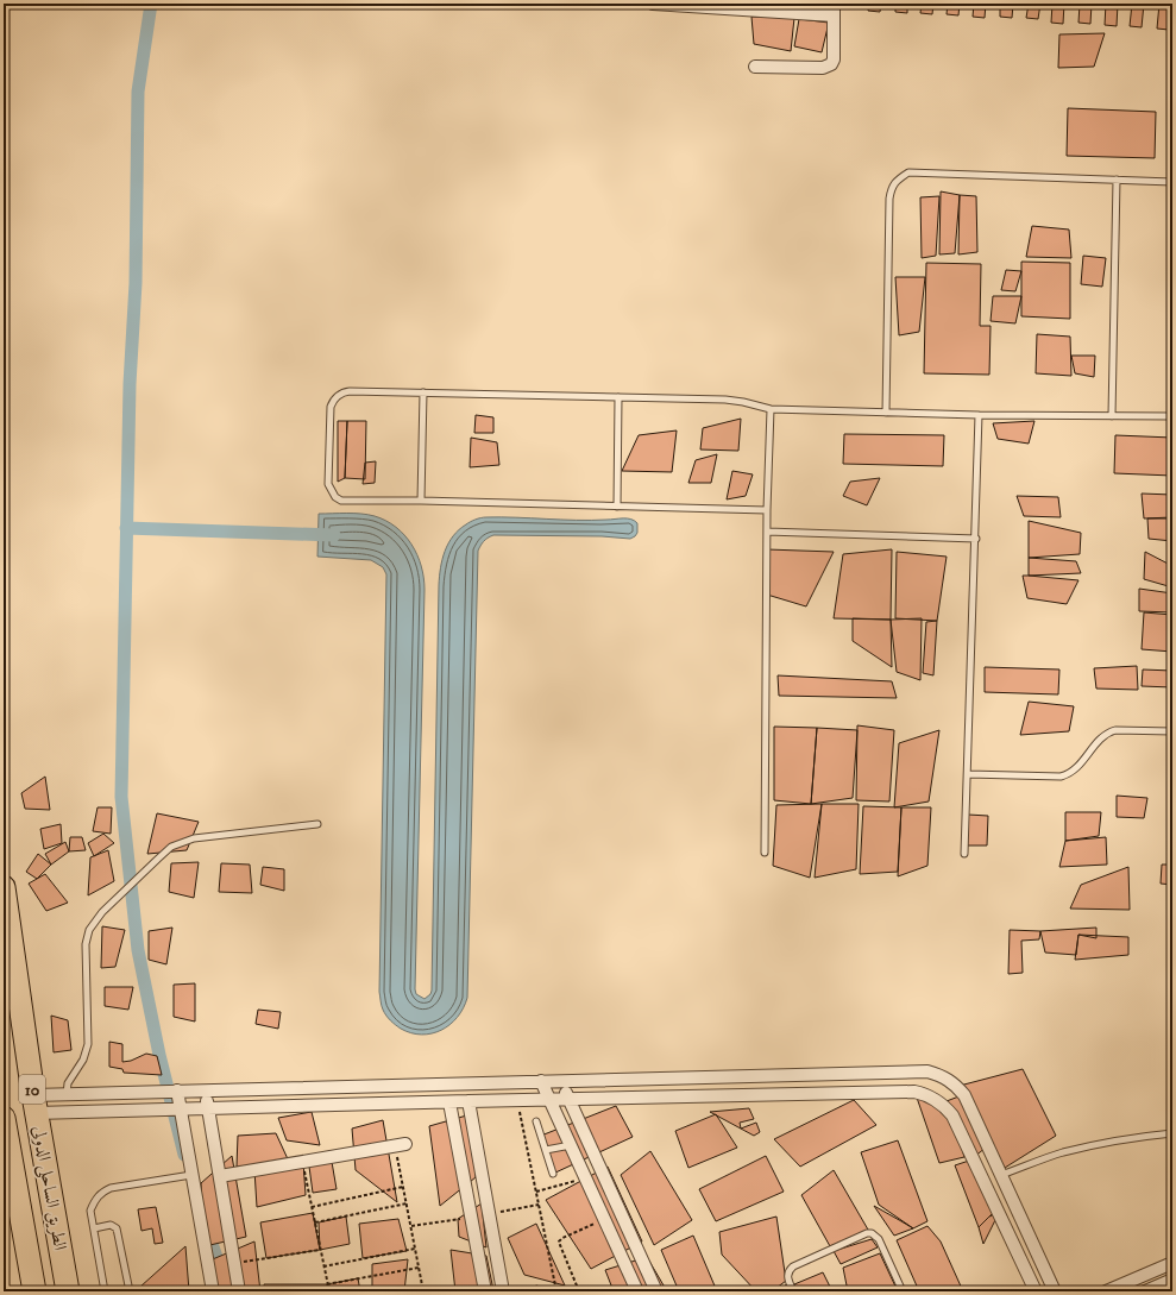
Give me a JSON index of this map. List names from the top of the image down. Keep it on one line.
{"streets":{"highway":["10","الطريق الساحلى الدولى"]}}
